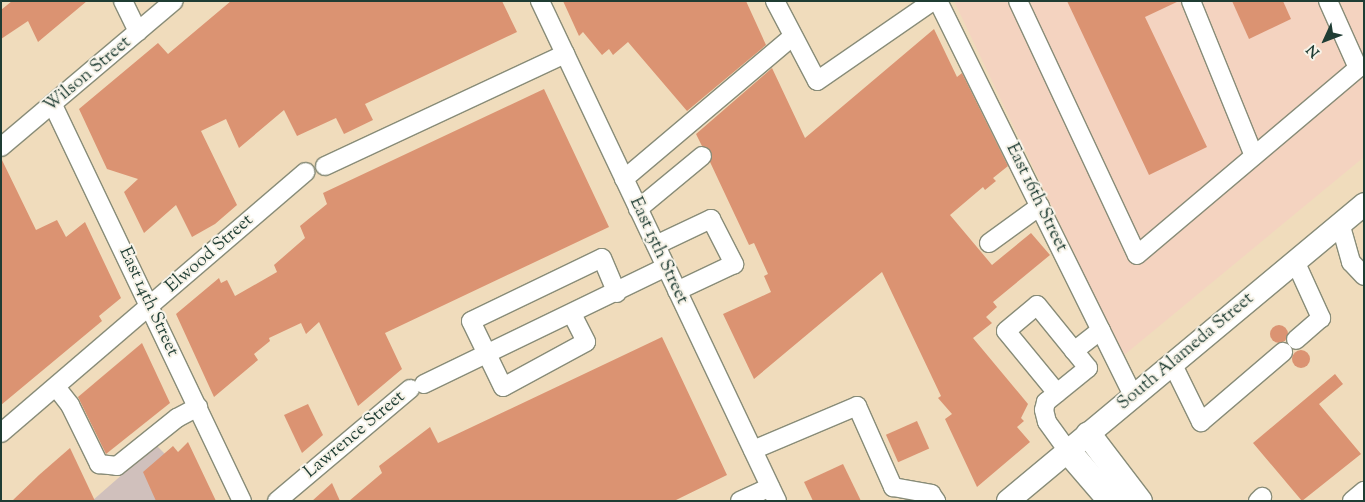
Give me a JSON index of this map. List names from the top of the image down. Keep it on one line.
{"streets":{"main road":["South Alameda Street"],"street":["Wilson Street","East 16th Street","East 15th Street","Elwood Street","East 14th Street","Lawrence Street"]},"crossings":[["Wilson Street","East 14th Street"],["East 16th Street","South Alameda Street"],["East 15th Street","Lawrence Street"],["Elwood Street","East 14th Street"]],"north":"bottom left"}
